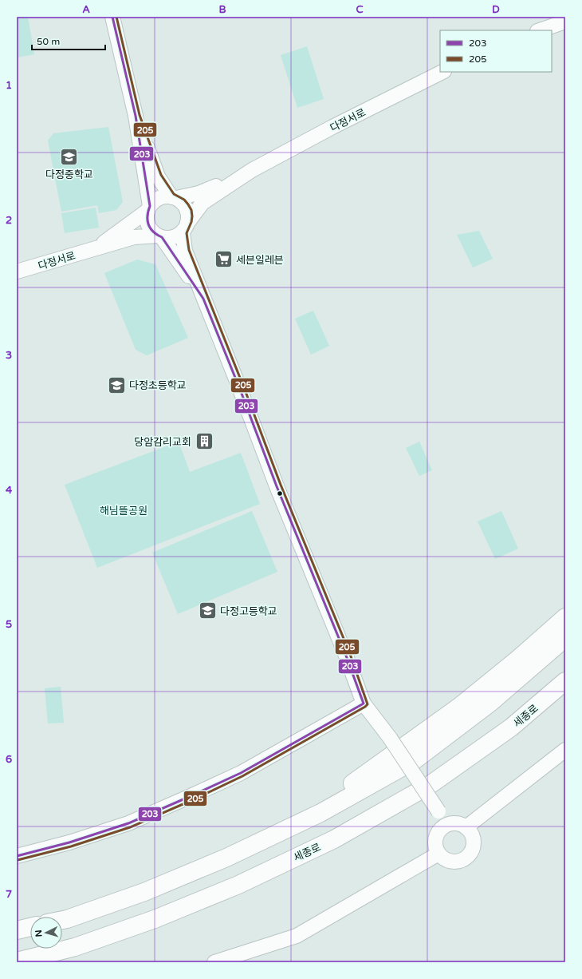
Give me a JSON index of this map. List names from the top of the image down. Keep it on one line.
{"streets":{"highway":["세종로"],"street":["다정서로"]},"parks":["해님뜰공원"],"places":{"school or university":["다정중학교","다정초등학교","다정고등학교"],"supermarket":["세븐일레븐"],"building":["당암감리교회"]},"lines":["transit line 203","transit line 205"],"legend":["203","205"],"scale_bar":"50 m","north":"left","grid":{"columns":["A","B","C","D"],"rows":["1","2","3","4","5","6","7"]}}
